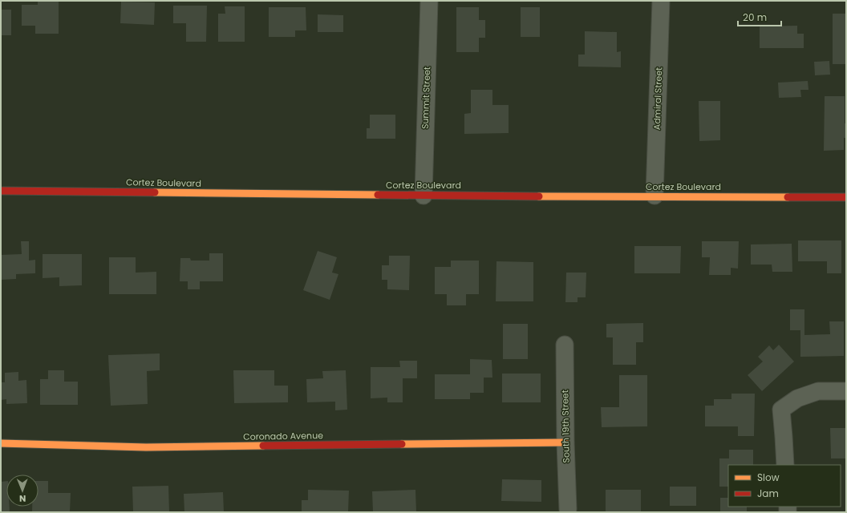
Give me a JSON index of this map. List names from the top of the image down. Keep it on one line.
{"streets":{"street":["Summit Street","Admiral Street","Cortez Boulevard","South 19th Street","Coronado Avenue"]},"crossings":[["Summit Street","Cortez Boulevard"],["Admiral Street","Cortez Boulevard"],["South 19th Street","Coronado Avenue"]],"legend":["Slow","Jam"],"scale_bar":"20 m","north":"bottom"}
